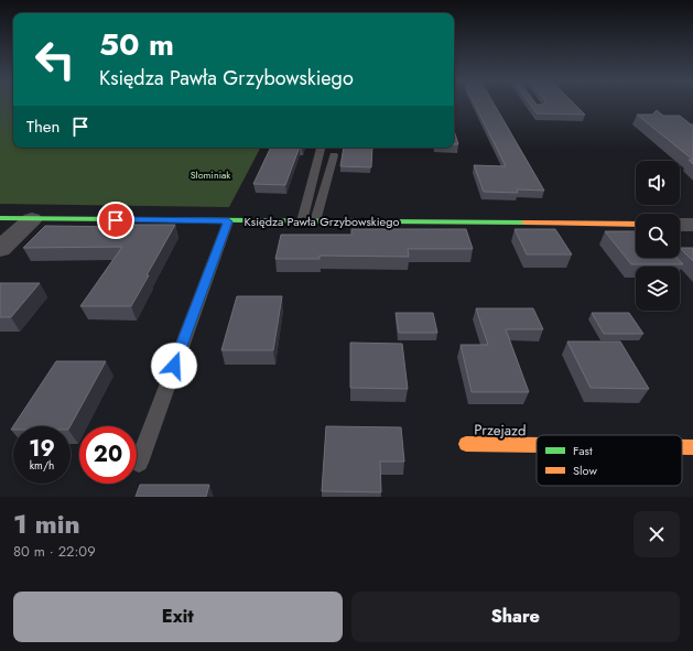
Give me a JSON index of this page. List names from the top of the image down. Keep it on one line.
{"streets":{"street":["Księdza Pawła Grzybowskiego","Przejazd"]},"parks":["Słominiak"],"legend":["Fast","Slow"],"page":{"turn":["50 m","Księdza Pawła Grzybowskiego"],"then":"Then","speed":"19 km/h","limit":"20","heading":["1 min","80 m · 22:09"],"buttons":["Exit","Share"]}}
